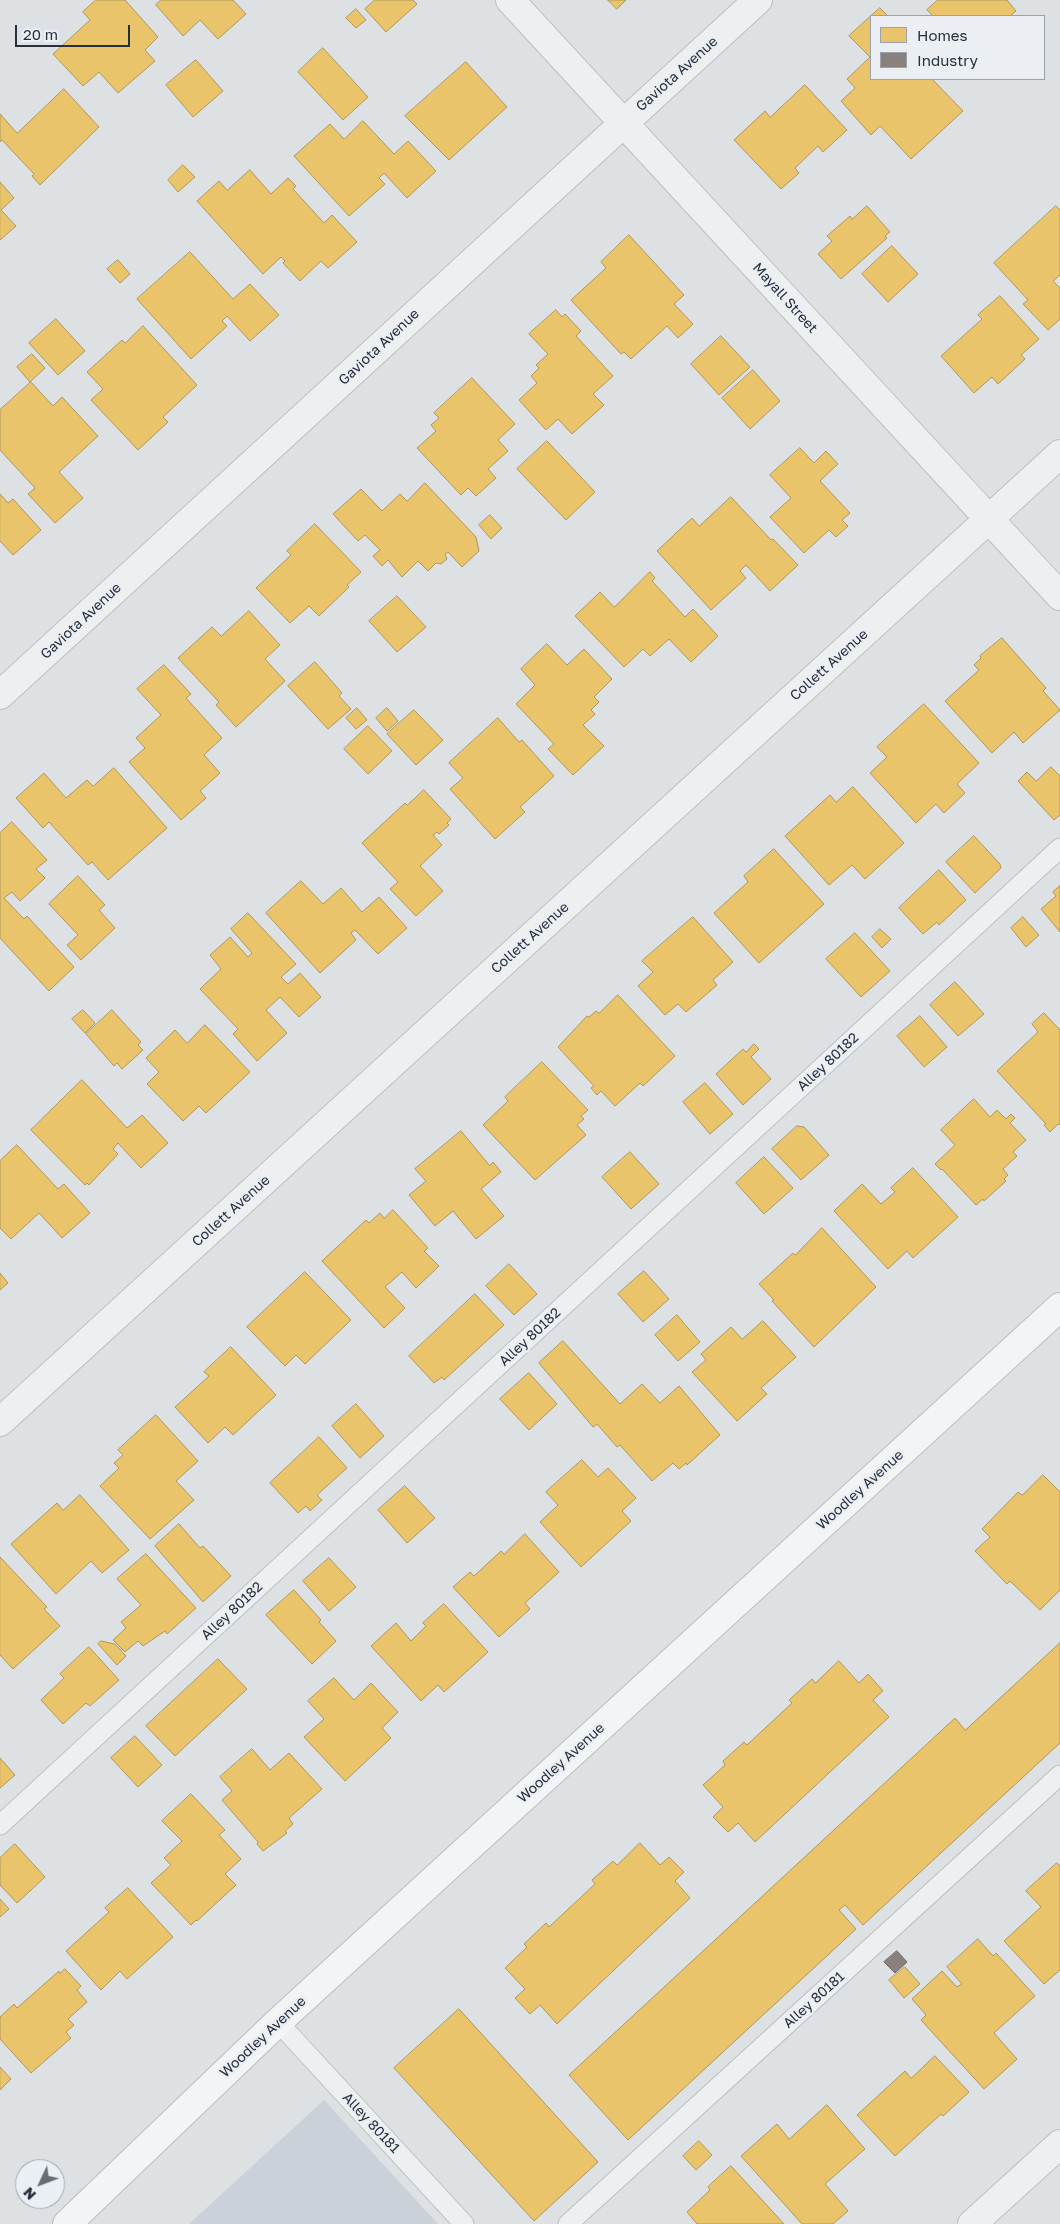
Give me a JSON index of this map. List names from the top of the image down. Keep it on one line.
{"streets":{"main road":["Woodley Avenue"],"street":["Gaviota Avenue","Mayall Street","Collett Avenue"],"lane":["Alley 80182","Alley 80181"]},"crossings":[["Gaviota Avenue","Mayall Street"],["Mayall Street","Collett Avenue"],["Woodley Avenue","Alley 80181"]],"legend":["Homes","Industry"],"scale_bar":"20 m","north":"bottom left"}
